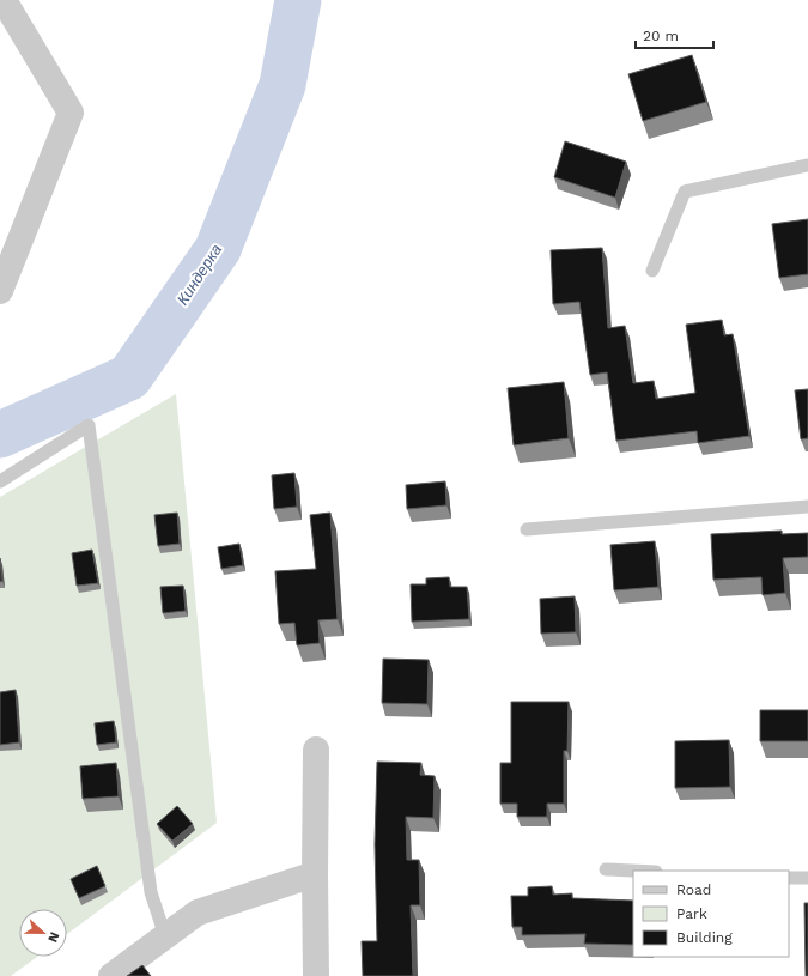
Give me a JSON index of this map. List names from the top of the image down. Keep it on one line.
{"water":["Киндерка"],"legend":["Road","Park","Building"],"scale_bar":"20 m","north":"right"}
